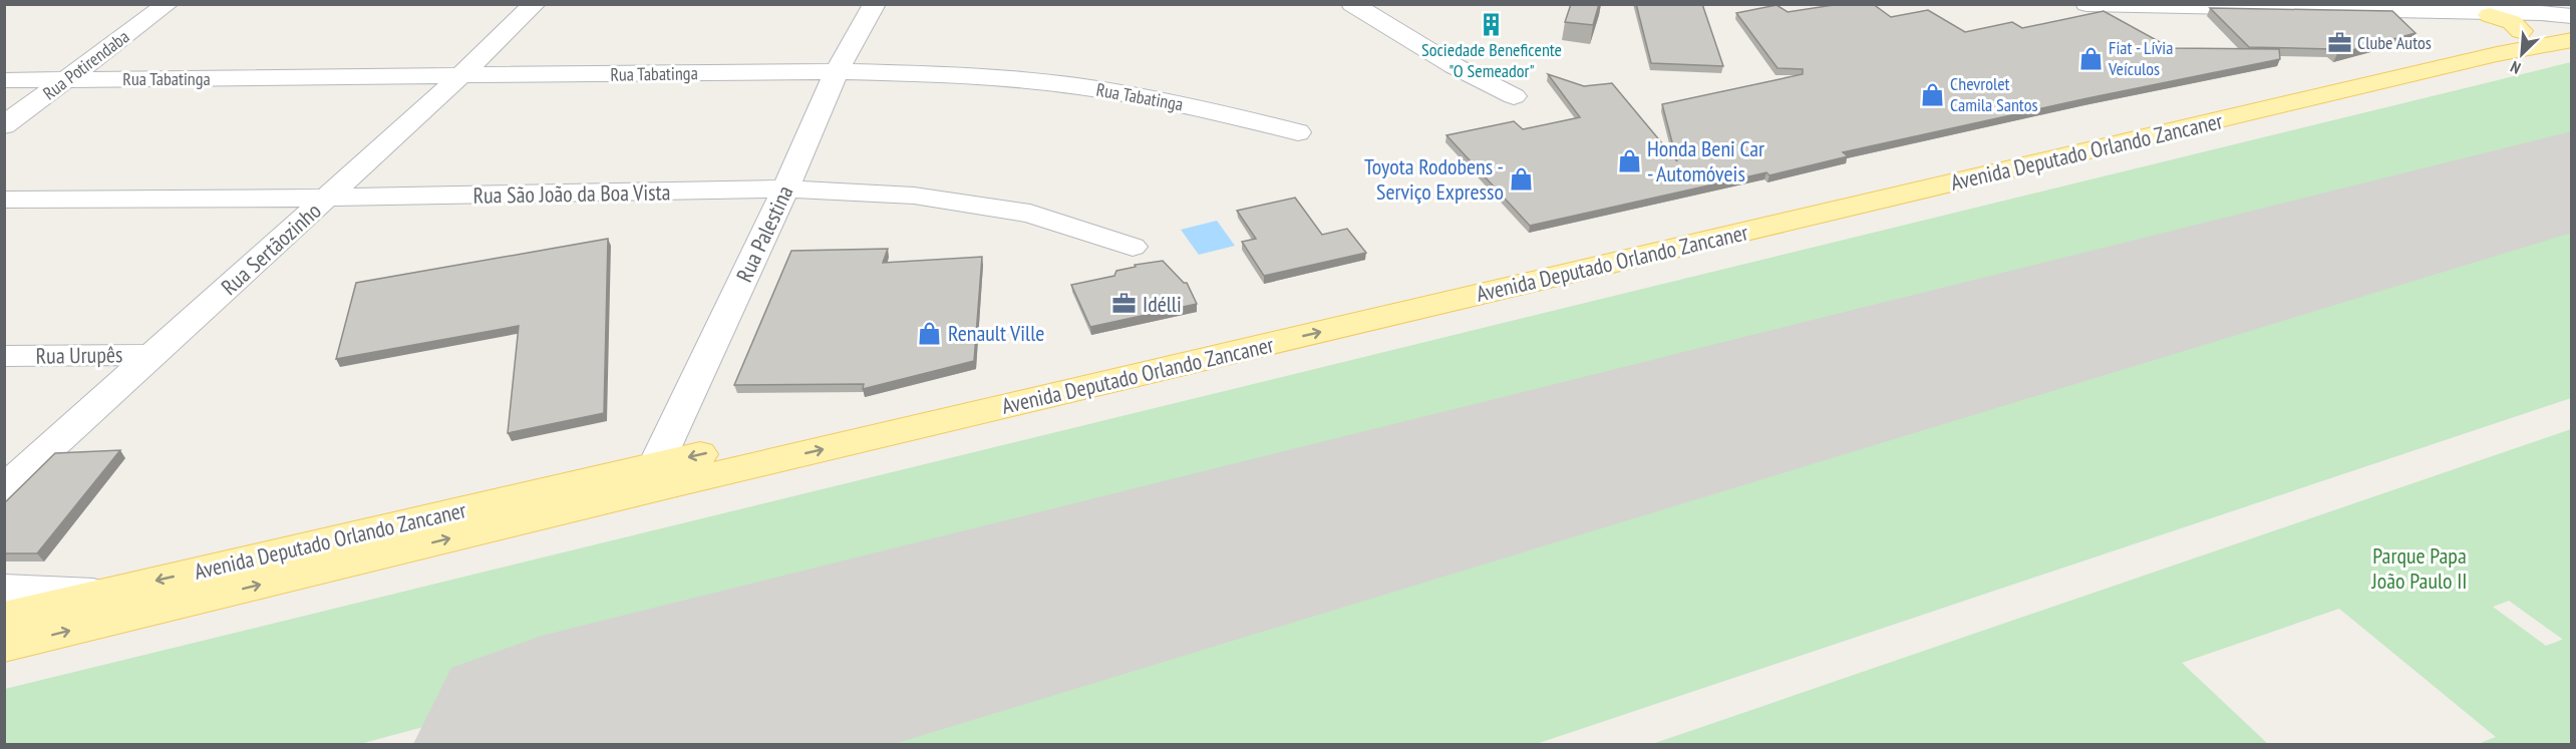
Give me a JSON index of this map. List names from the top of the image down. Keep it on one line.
{"streets":{"main road":["Avenida Deputado Orlando Zancaner"],"street":["Rua Potirendaba","Rua Tabatinga","Rua São João da Boa Vista","Rua Palestina","Rua Sertãozinho","Rua Urupês"]},"crossings":[["Rua Potirendaba","Rua Tabatinga"],["Rua Tabatinga","Rua Palestina"],["Rua Tabatinga","Rua Sertãozinho"],["Avenida Deputado Orlando Zancaner","Rua Palestina"],["Rua São João da Boa Vista","Rua Palestina"],["Rua São João da Boa Vista","Rua Sertãozinho"],["Rua Sertãozinho","Rua Urupês"]],"parks":["Parque Papa João Paulo II"],"places":{"building":["Sociedade Beneficente \"O Semeador\""],"office":["Clube Autos","Idélli"],"shop":["Fiat - Lívia Veículos","Chevrolet Camila Santos","Honda Beni Car - Automóveis","Toyota Rodobens - Serviço Expresso","Renault Ville"]},"north":"bottom left"}
